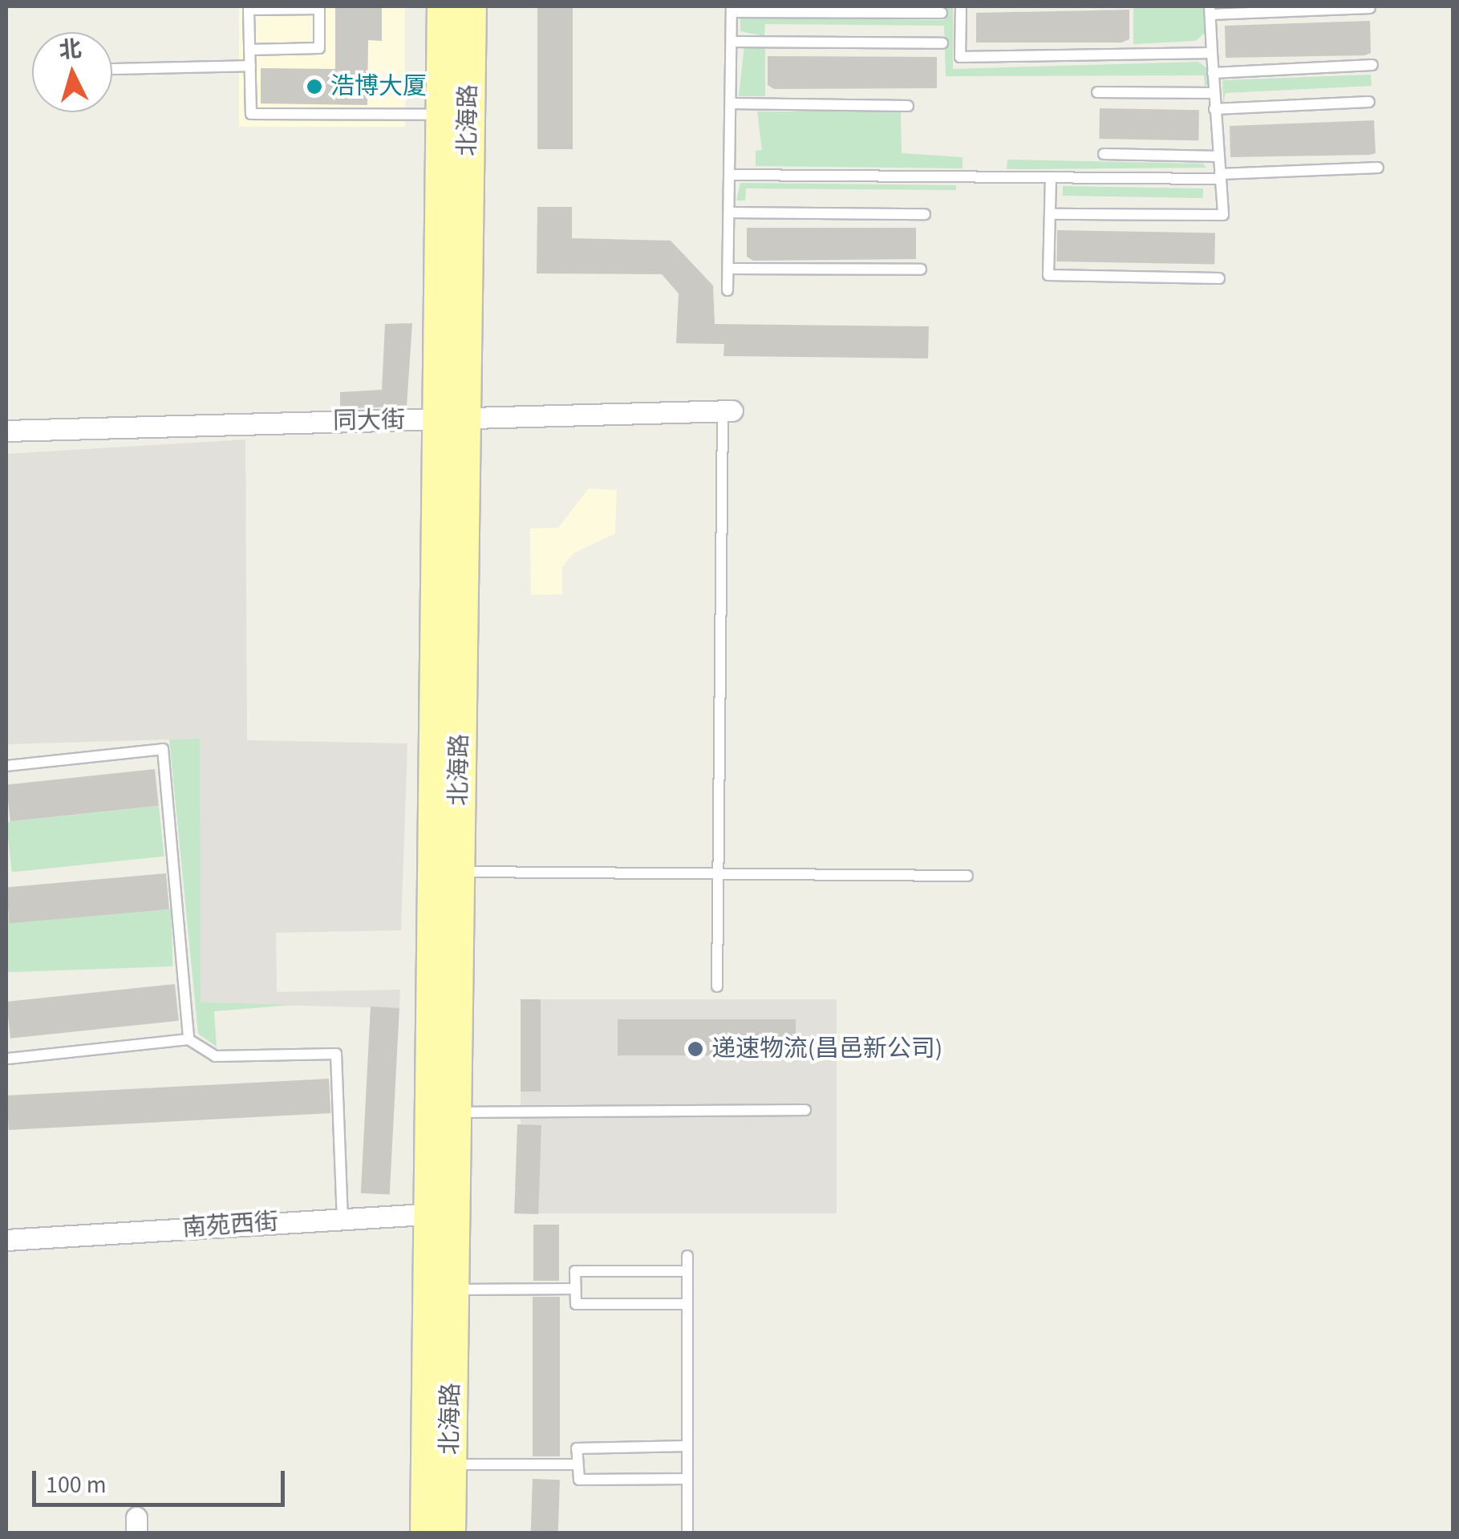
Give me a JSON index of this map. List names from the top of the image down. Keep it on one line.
{"streets":{"main road":["北海路"],"street":["同大街","南苑西街"]},"crossings":[["北海路","同大街"],["北海路","南苑西街"]],"places":["浩博大厦","递速物流(昌邑新公司)"],"scale_bar":"100 m","north":"top"}
